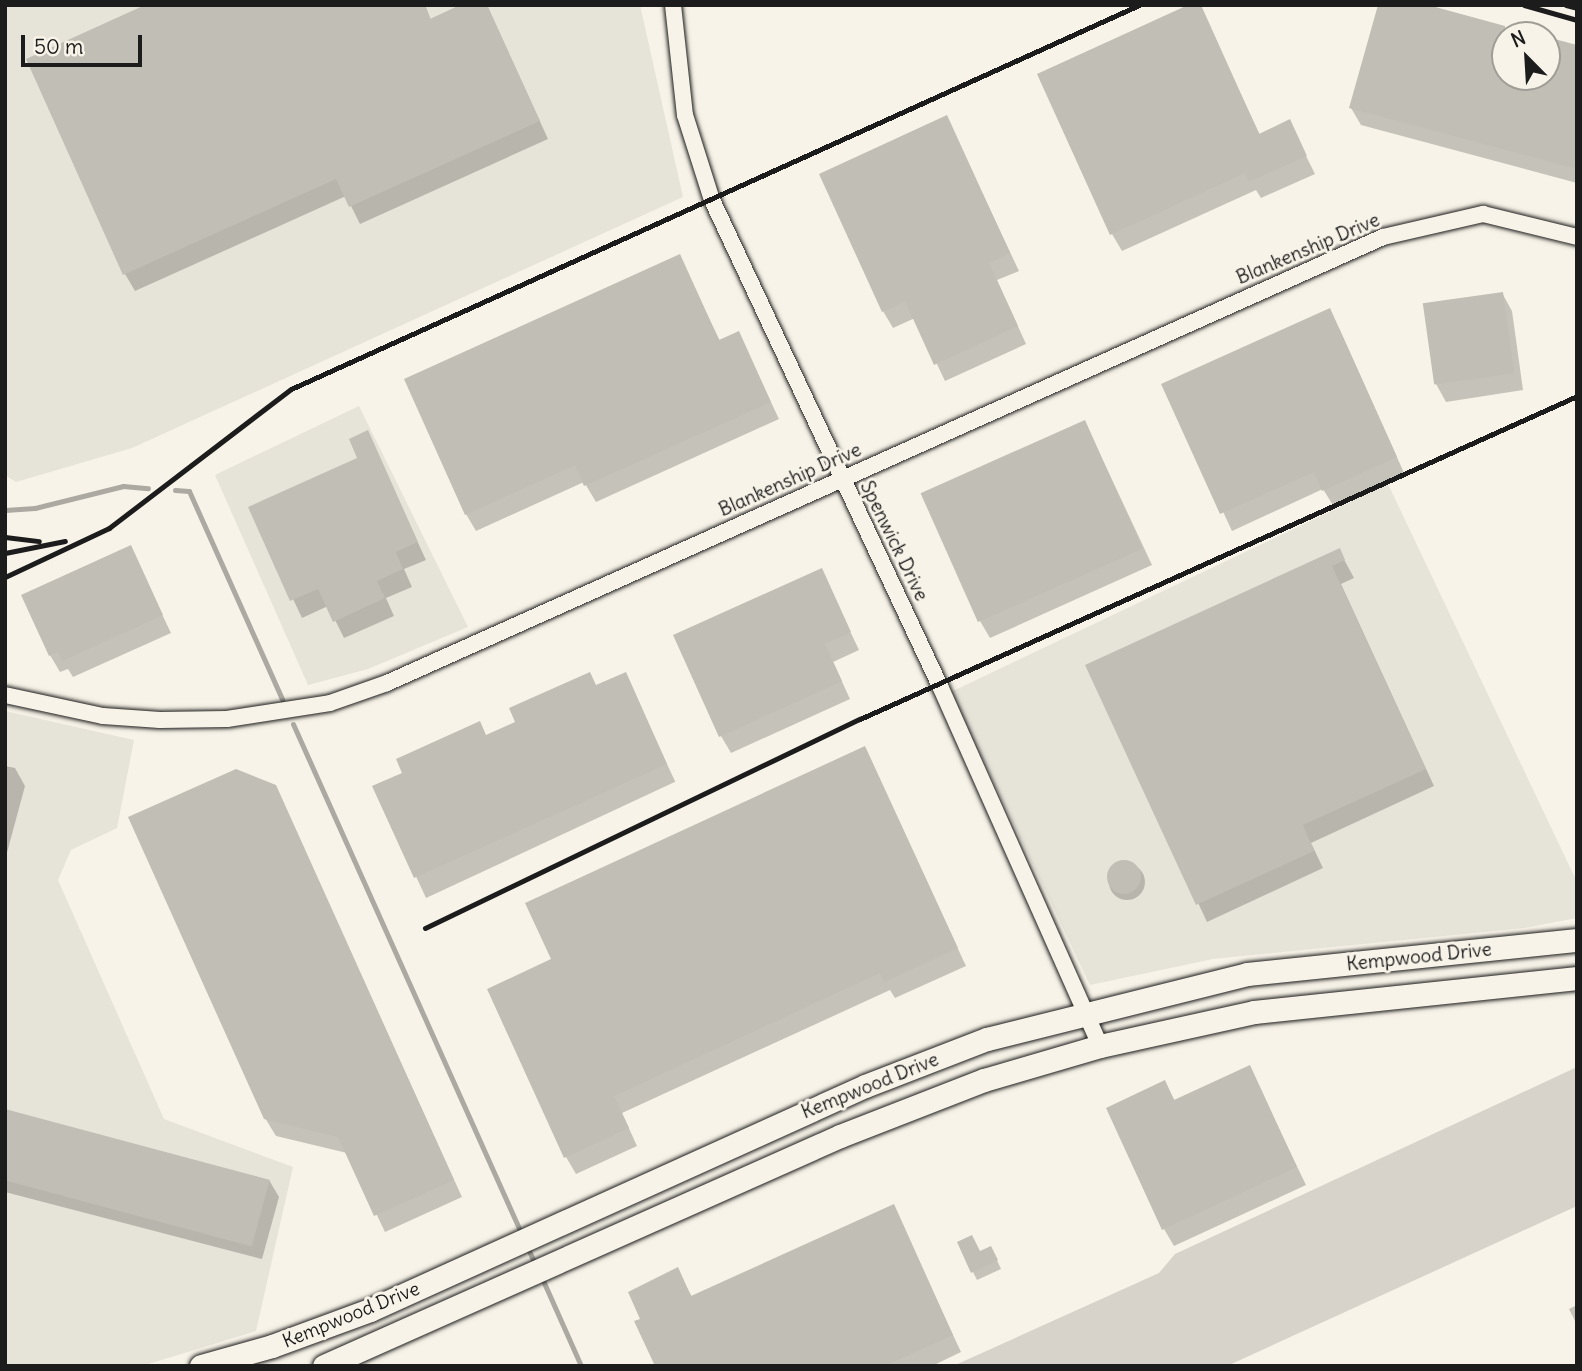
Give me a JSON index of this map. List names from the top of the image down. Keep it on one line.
{"streets":{"main road":["Kempwood Drive"],"street":["Blankenship Drive","Spenwick Drive"]},"crossings":[["Blankenship Drive","Spenwick Drive"],["Spenwick Drive","Kempwood Drive"]],"scale_bar":"50 m","north":"top left"}
